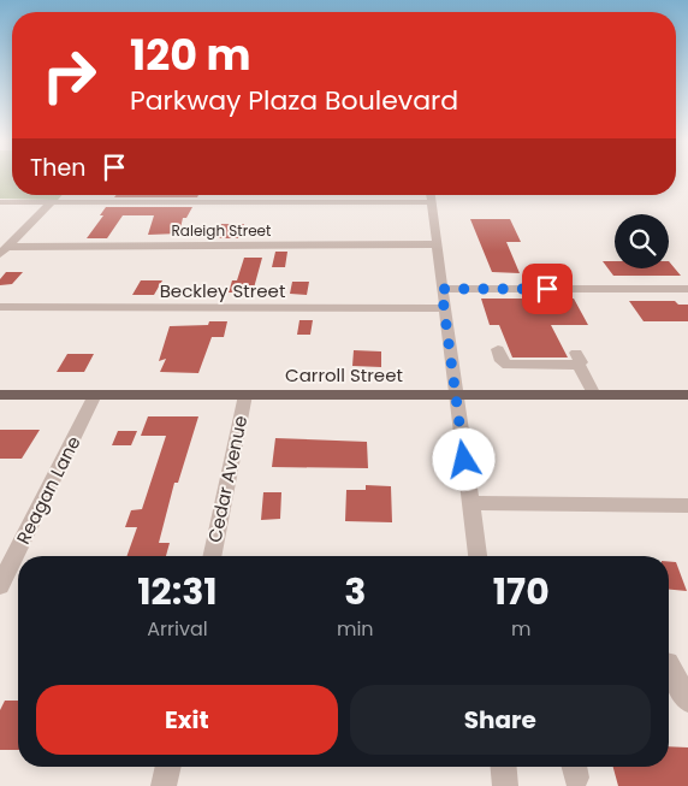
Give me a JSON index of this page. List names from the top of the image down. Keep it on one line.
{"streets":{"main road":["Carroll Street"],"street":["Raleigh Street","Beckley Street","Cedar Avenue","Reagan Lane"]},"crossings":[["Carroll Street","Cedar Avenue"],["Carroll Street","Reagan Lane"]],"page":{"turn":["120 m","Parkway Plaza Boulevard"],"then":"Then","eta":["12:31","Arrival","3","min","170","m"],"buttons":["Exit","Share"]}}
